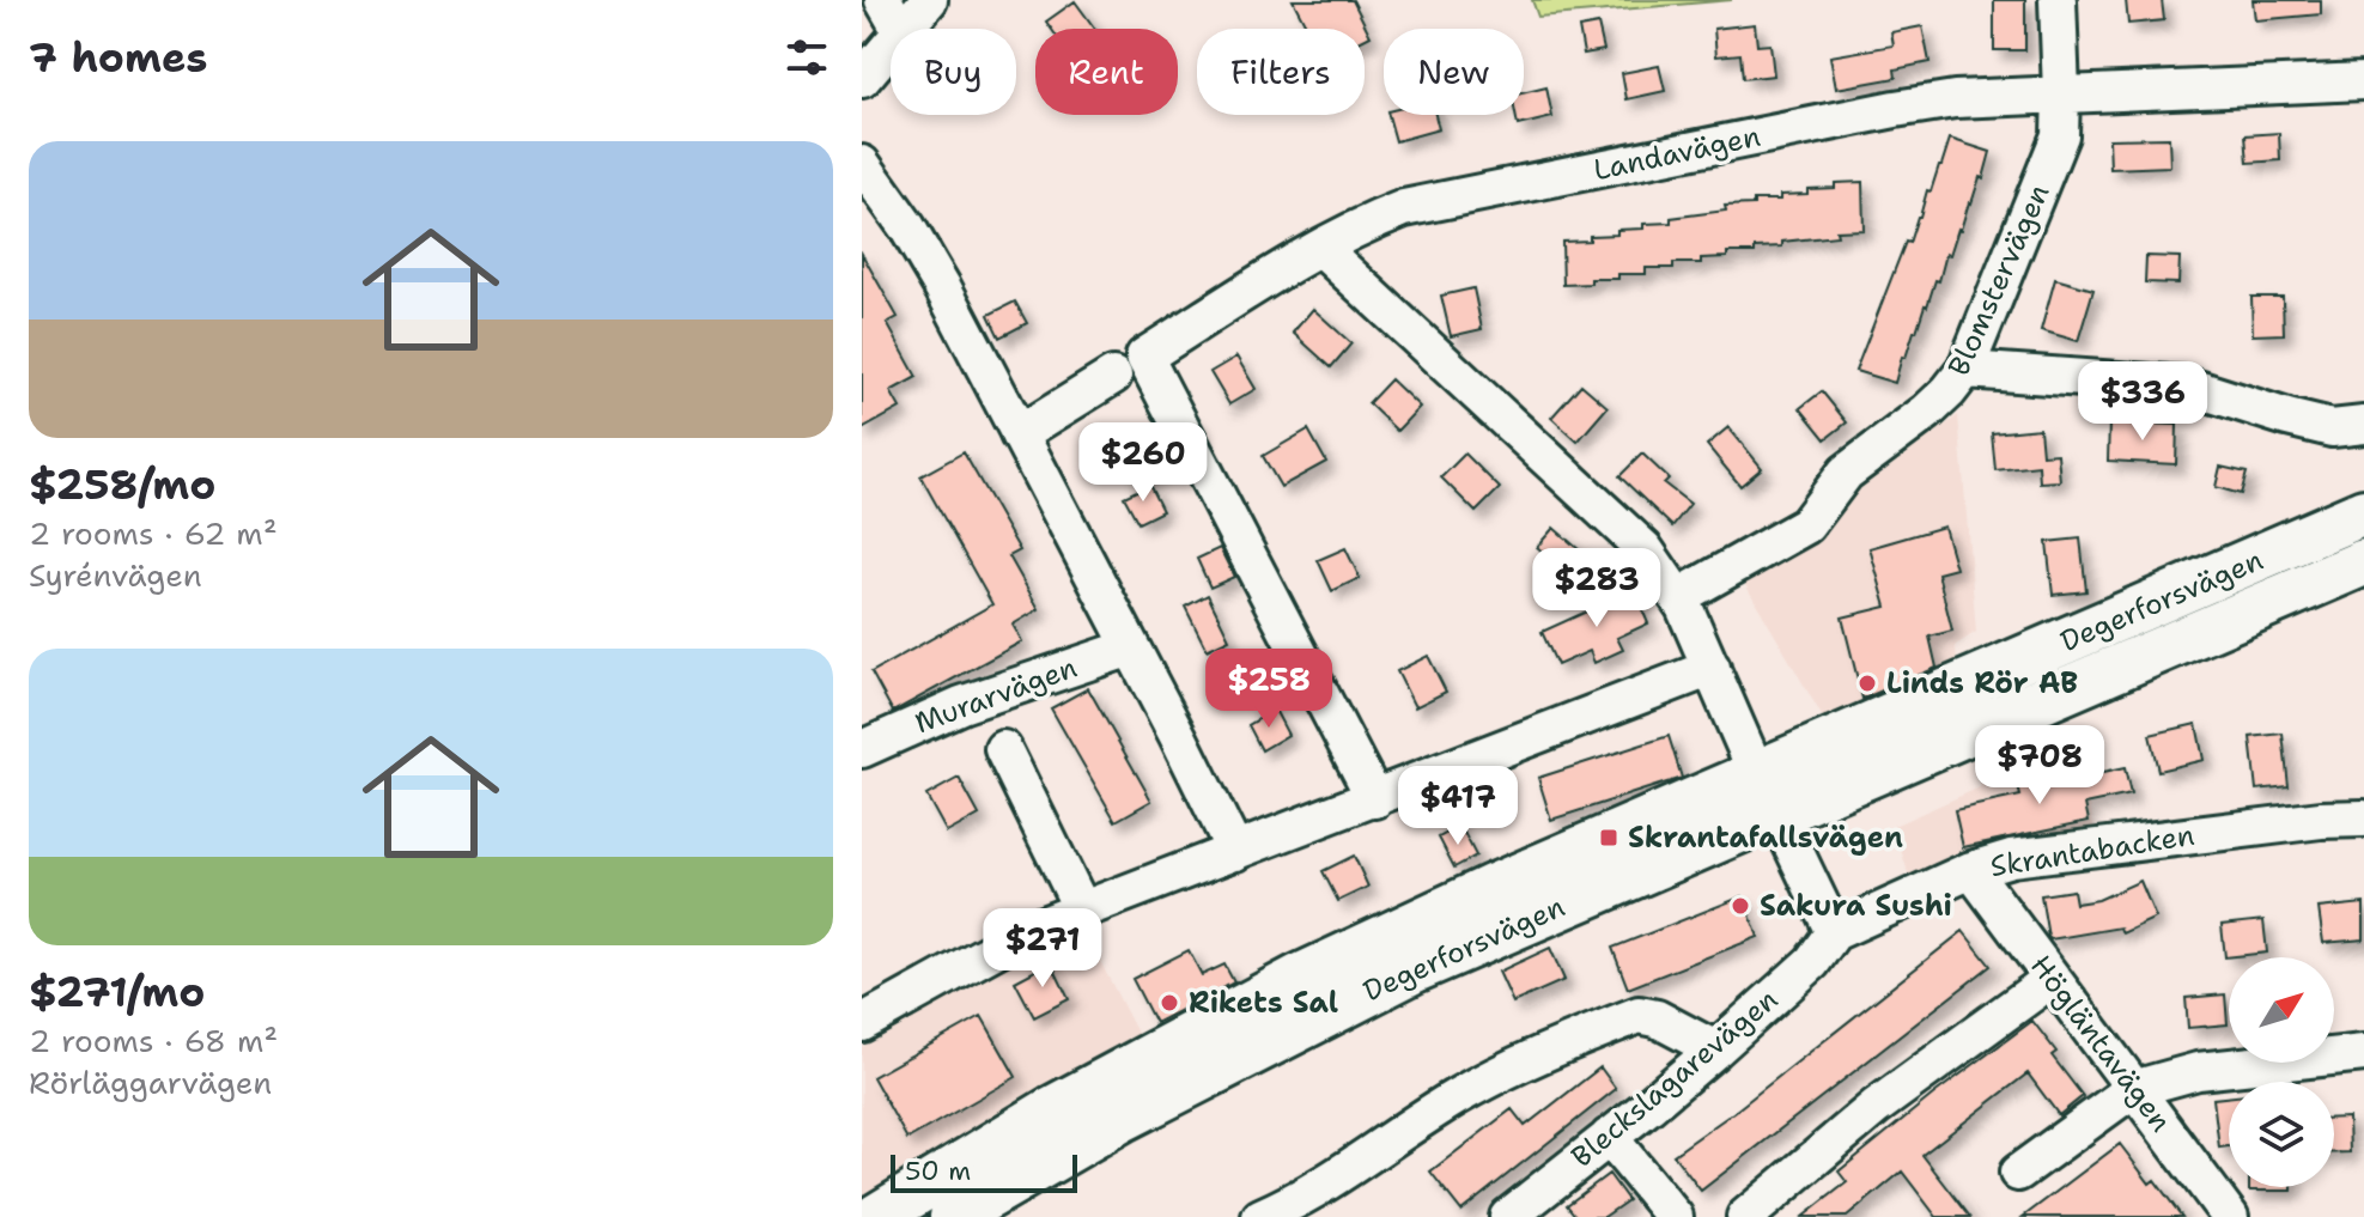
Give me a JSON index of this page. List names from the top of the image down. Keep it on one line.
{"streets":{"main road":["Degerforsvägen"],"street":["Landavägen","Blomstervägen","Murarvägen","Skrantabacken","Högläntavägen","Bleckslagarevägen"]},"crossings":[["Landavägen","Blomstervägen"],["Skrantabacken","Högläntavägen"],["Skrantabacken","Bleckslagarevägen"]],"places":{"other":["Linds Rör AB","Sakura Sushi","Rikets Sal"],"transit":["Skrantafallsvägen"]},"scale_bar":"50 m","north":"top right","page":{"heading":"7 homes","chip":["Buy","Rent","Filters","New"],"list":[{"name":"$258/mo","note":"2 rooms · 62 m² · Syrénvägen"},{"name":"$271/mo","note":"2 rooms · 68 m² · Rörläggarvägen"}],"price":["$336","$260","$283","$258","$708","$417","$271"],"scale":"50 m"}}
